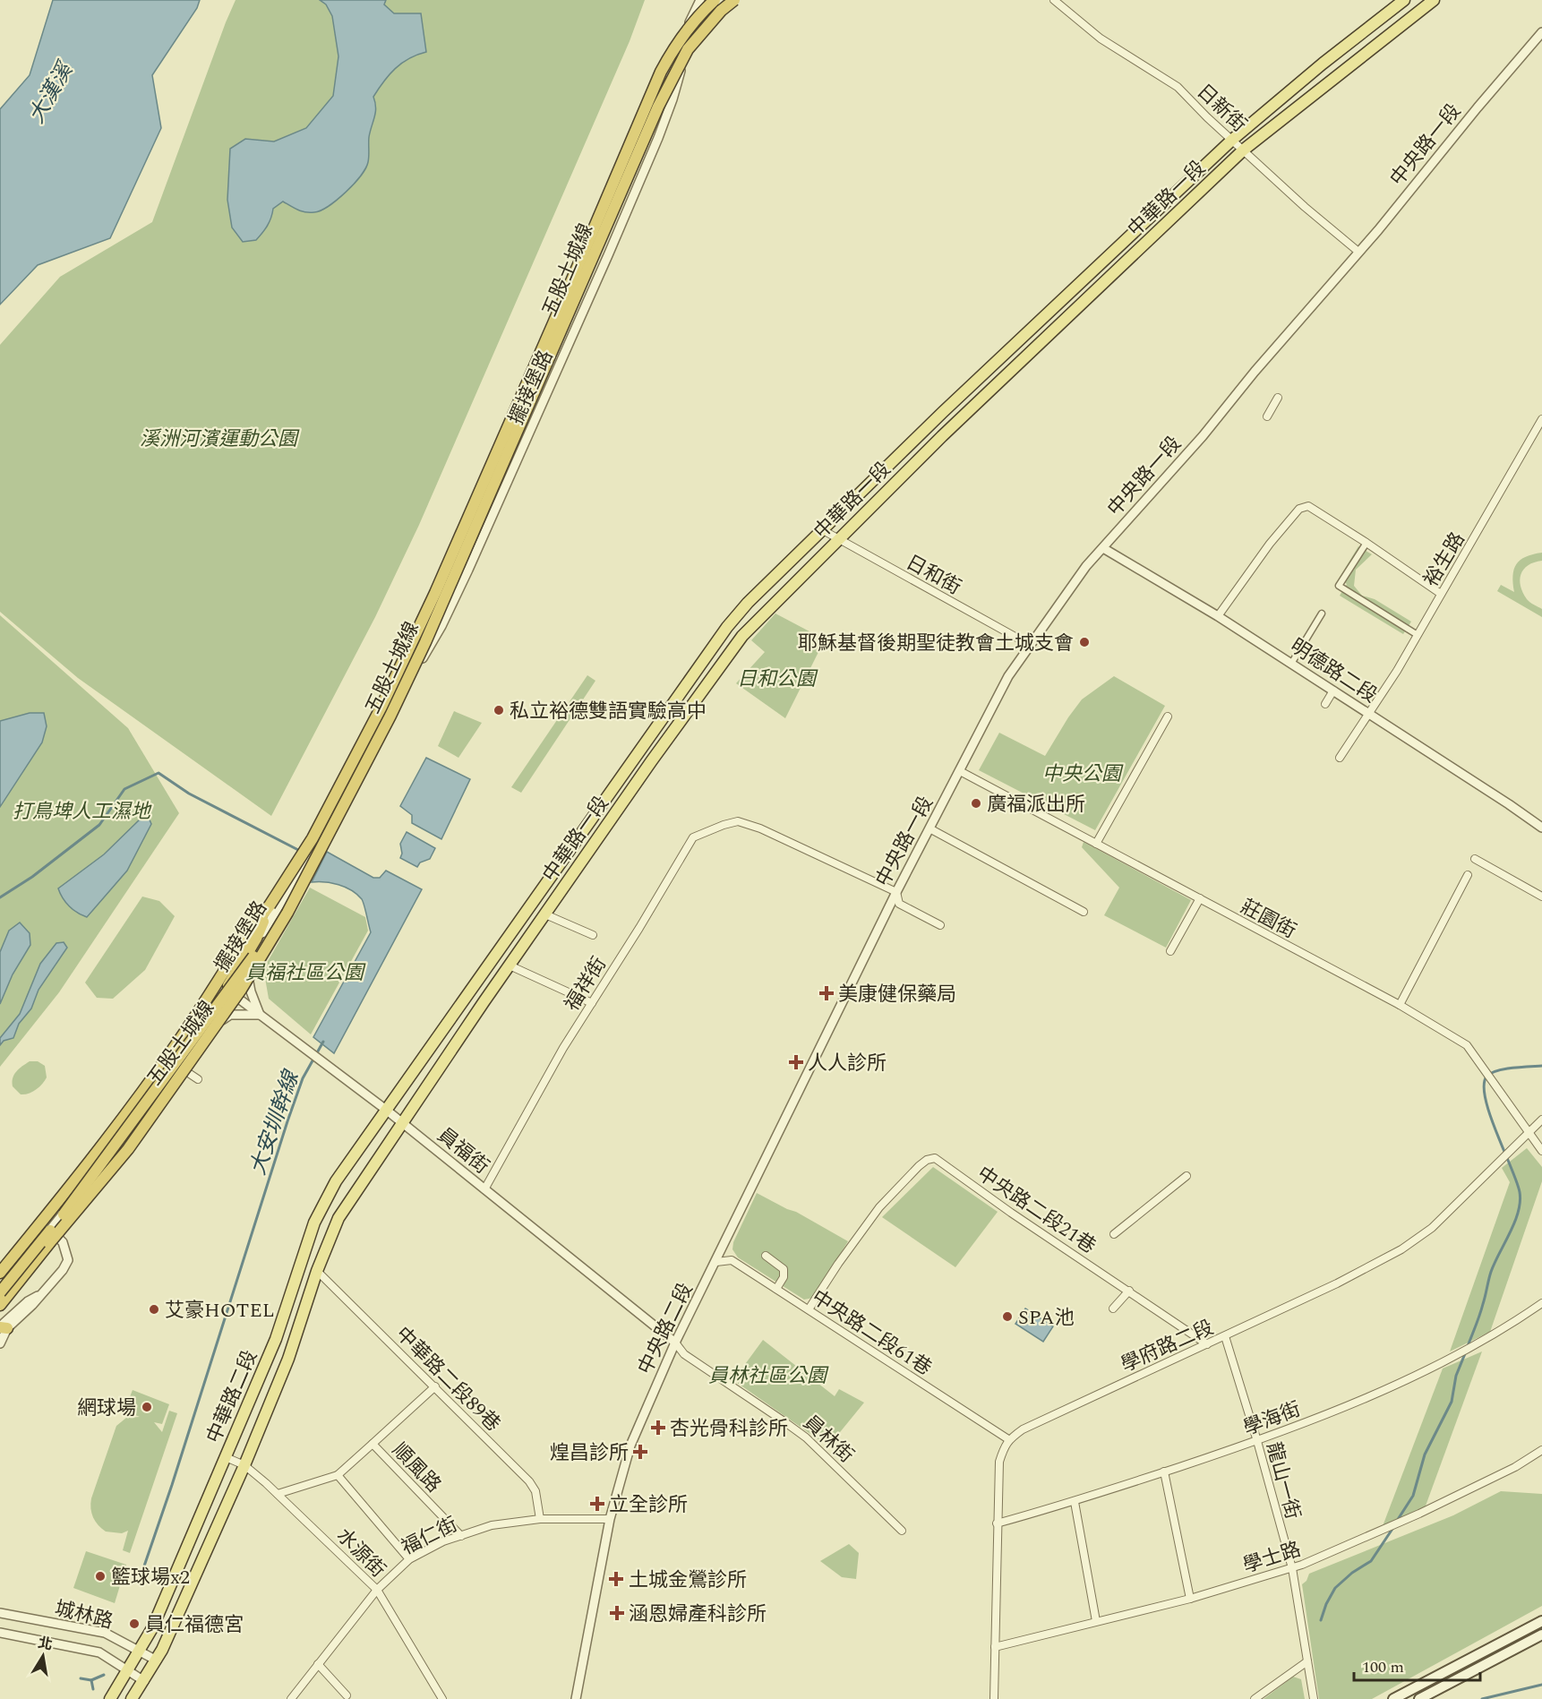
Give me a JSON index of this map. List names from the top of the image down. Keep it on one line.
{"streets":{"highway":["五股土城線"],"main road":["中華路一段","中華路二段"],"street":["日新街","中央路一段","擺接堡路","裕生路","日和街","明德路二段","莊園街","福祥街","員福街","中央路二段21巷","中央路二段","中央路二段61巷","學府路二段","中華路二段89巷","學海街","員林街","順風路","龍山一街","福仁街","水源街","學士路","城林路"]},"crossings":[["日新街","中央路一段"],["日新街","中華路一段"],["中央路一段","日和街"],["中央路一段","明德路二段"],["中央路一段","莊園街"],["中央路一段","福祥街"],["中央路一段","中央路二段"],["中華路一段","日和街"],["中華路一段","員福街"],["中華路一段","中華路二段"],["擺接堡路","員福街"],["裕生路","明德路二段"],["莊園街","學府路二段"],["福祥街","員福街"],["員福街","中央路二段"],["員福街","中華路二段"],["員福街","員林街"],["中央路二段21巷","中央路二段61巷"],["中央路二段21巷","學府路二段"],["中央路二段","中央路二段61巷"],["中央路二段","員林街"],["中央路二段","福仁街"],["中央路二段61巷","學府路二段"],["學府路二段","龍山一街"],["中華路二段89巷","中華路二段"],["中華路二段89巷","順風路"],["中華路二段89巷","福仁街"],["中華路二段","水源街"],["中華路二段","城林路"],["學海街","龍山一街"],["順風路","福仁街"],["順風路","水源街"],["龍山一街","學士路"],["福仁街","水源街"]],"water":["大漢溪","大安圳幹線"],"parks":["溪洲河濱運動公園","日和公園","中央公園","打鳥埤人工濕地","員福社區公園","員林社區公園"],"places":{"other":["耶穌基督後期聖徒教會土城支會","私立裕德雙語實驗高中","廣福派出所","艾豪HOTEL","SPA池","網球場","籃球場x2","員仁福德宮"],"health":["美康健保藥局","人人診所","杏光骨科診所","煌昌診所","立全診所","土城金鶯診所","涵恩婦產科診所"]},"scale_bar":"100 m","north":"top"}
